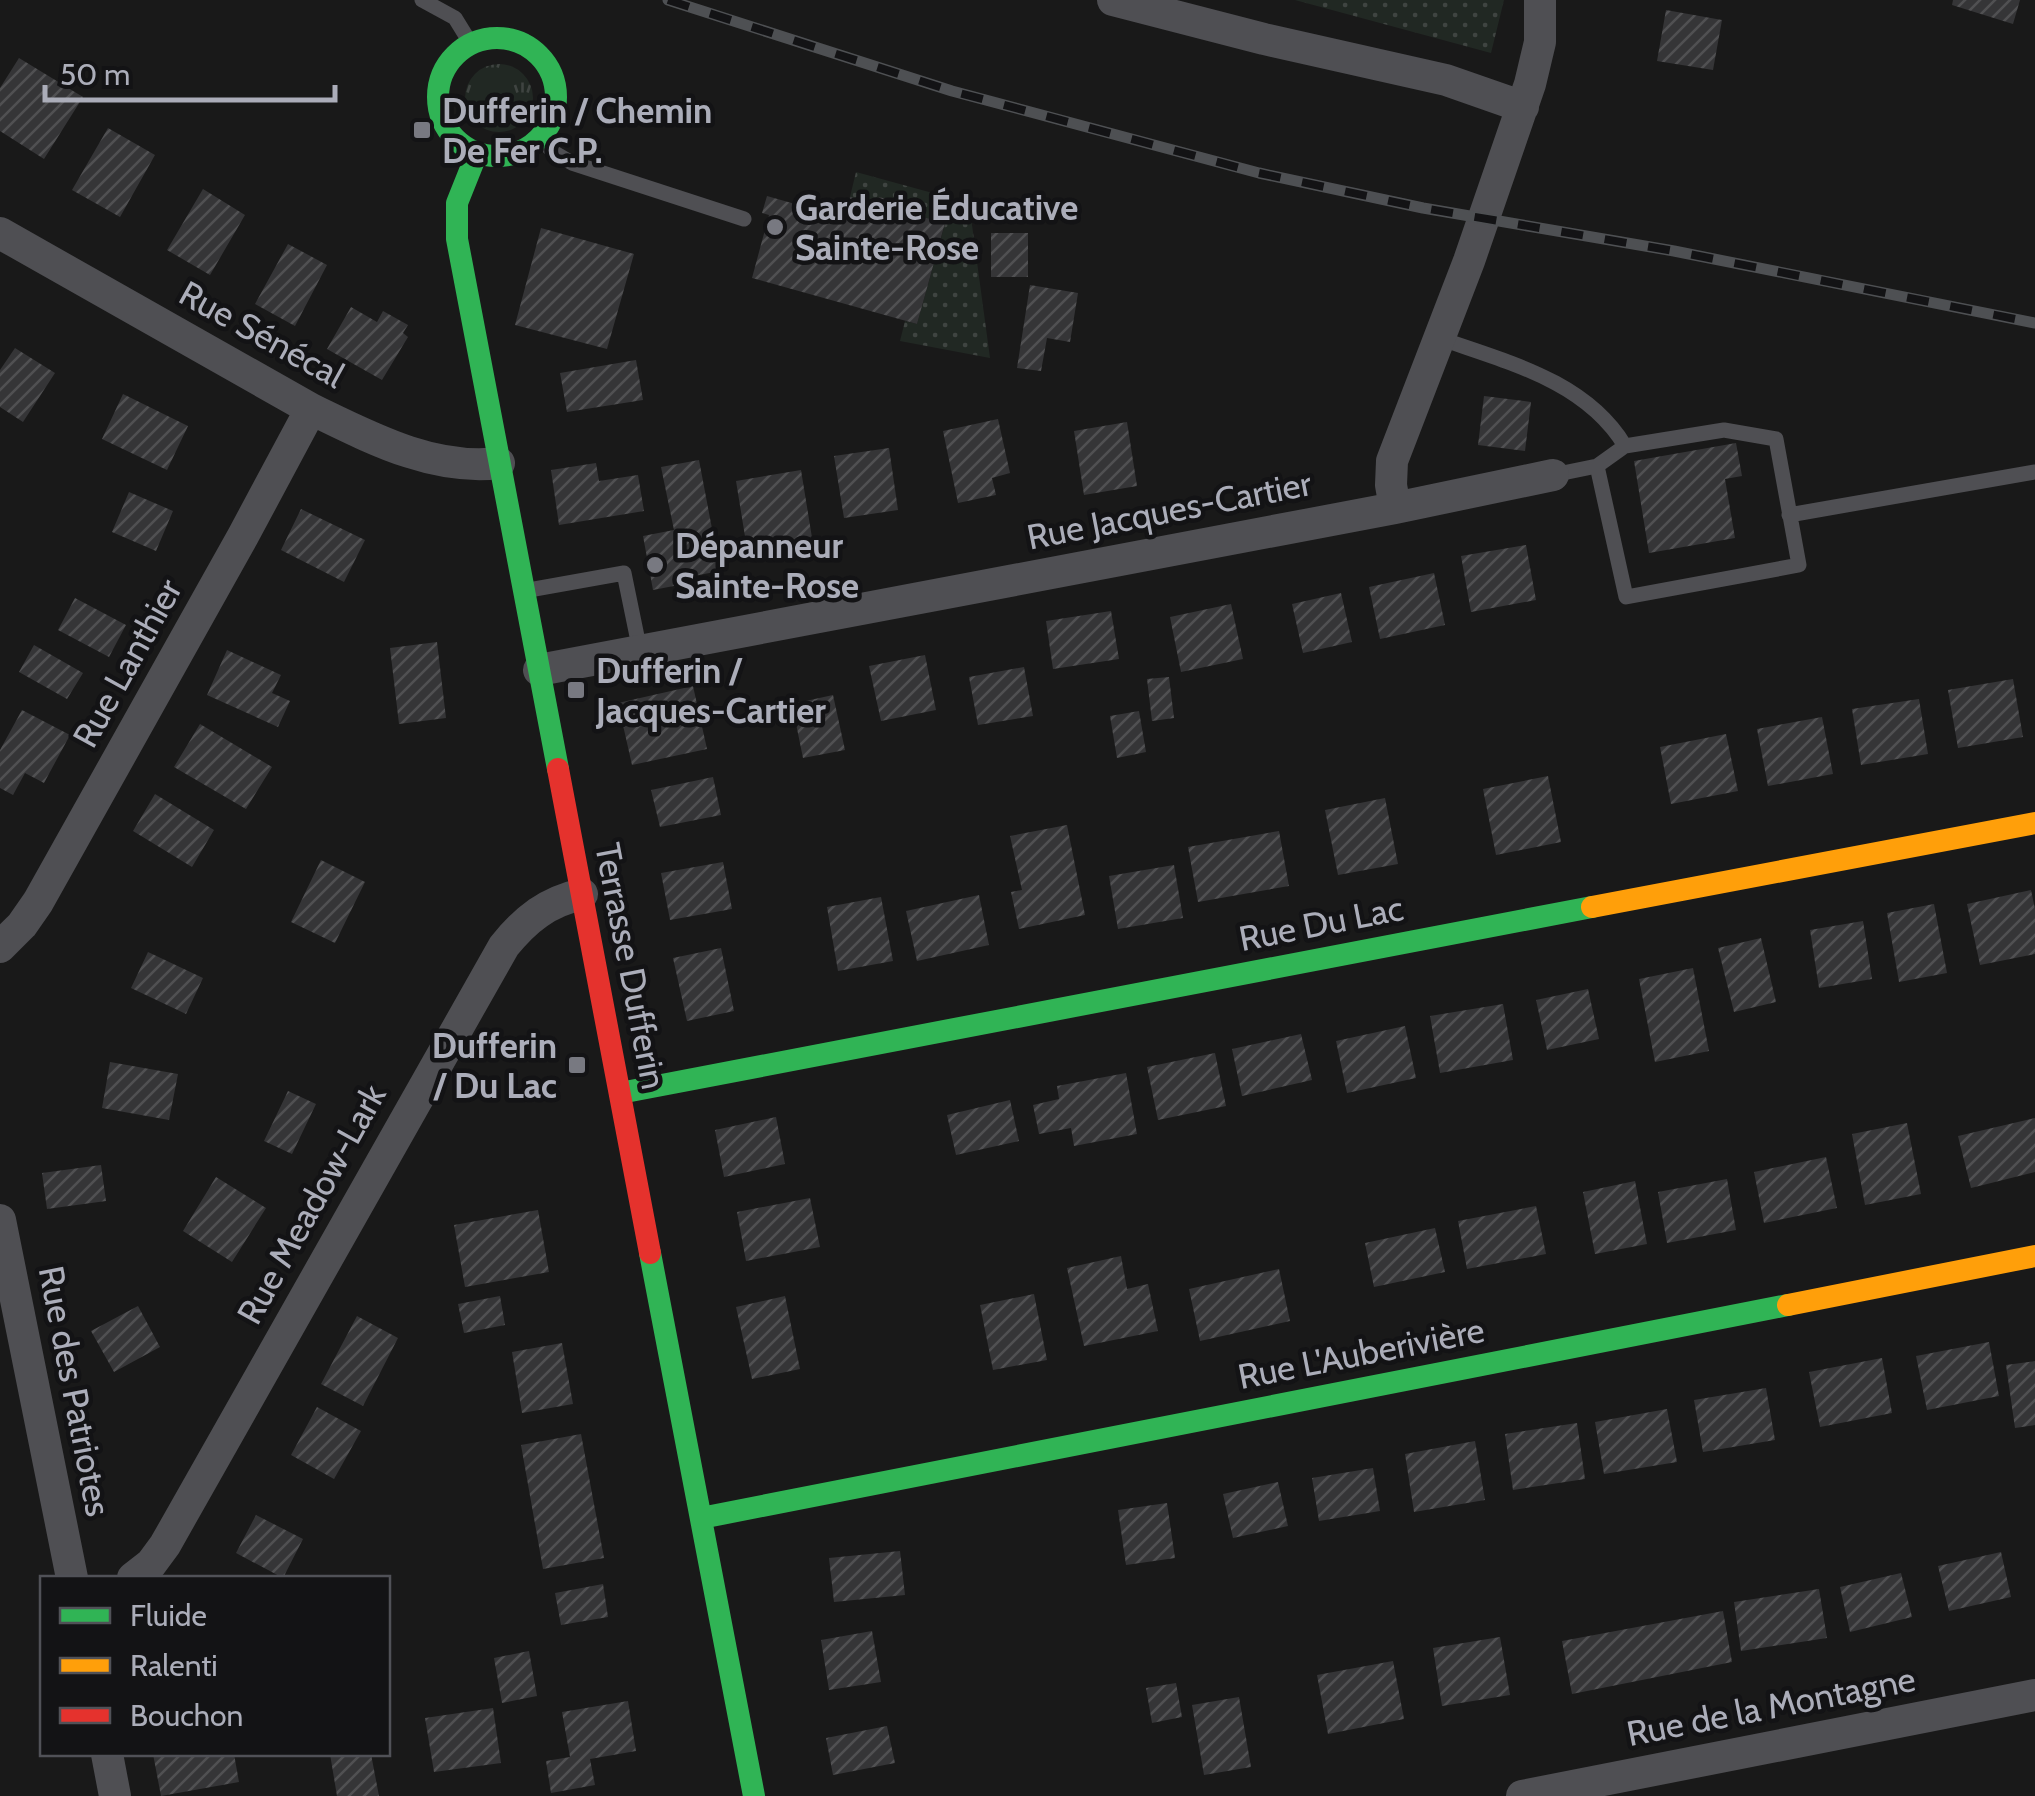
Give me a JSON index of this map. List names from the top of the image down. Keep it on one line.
{"streets":{"street":["Rue Sénécal","Rue Jacques-Cartier","Rue Lanthier","Rue Du Lac","Terrasse Dufferin","Rue Meadow-Lark","Rue L'Auberivière","Rue des Patriotes","Rue de la Montagne"]},"crossings":[["Rue Sénécal","Rue Lanthier"],["Rue Sénécal","Terrasse Dufferin"],["Rue Jacques-Cartier","Terrasse Dufferin"],["Rue Du Lac","Terrasse Dufferin"],["Terrasse Dufferin","Rue Meadow-Lark"],["Terrasse Dufferin","Rue L'Auberivière"]],"places":{"transit":["Dufferin / Chemin De Fer C.P.","Dufferin / Jacques-Cartier","Dufferin / Du Lac"],"other":["Garderie Éducative Sainte-Rose","Dépanneur Sainte-Rose"]},"legend":["Fluide","Ralenti","Bouchon"],"scale_bar":"50 m"}
